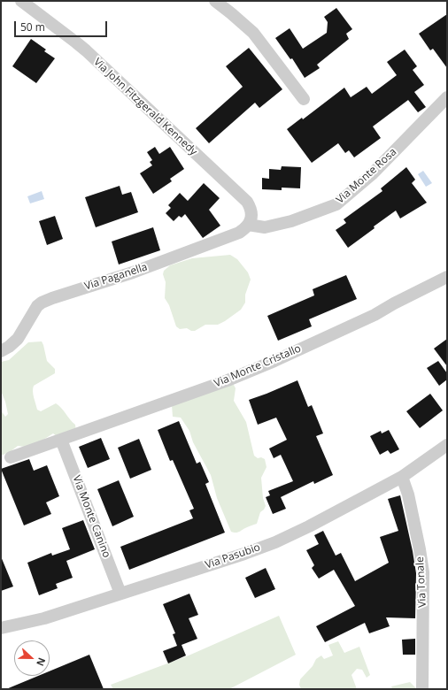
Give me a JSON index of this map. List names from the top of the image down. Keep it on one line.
{"streets":{"street":["Via John Fitzgerald Kennedy","Via Monte Rosa","Via Paganella","Via Monte Cristallo","Via Monte Canino","Via Pasubio","Via Tonale"]},"crossings":[["Via John Fitzgerald Kennedy","Via Monte Rosa"],["Via John Fitzgerald Kennedy","Via Paganella"],["Via Monte Rosa","Via Paganella"],["Via Monte Cristallo","Via Monte Canino"],["Via Monte Canino","Via Pasubio"],["Via Pasubio","Via Tonale"]],"scale_bar":"50 m","north":"right"}
